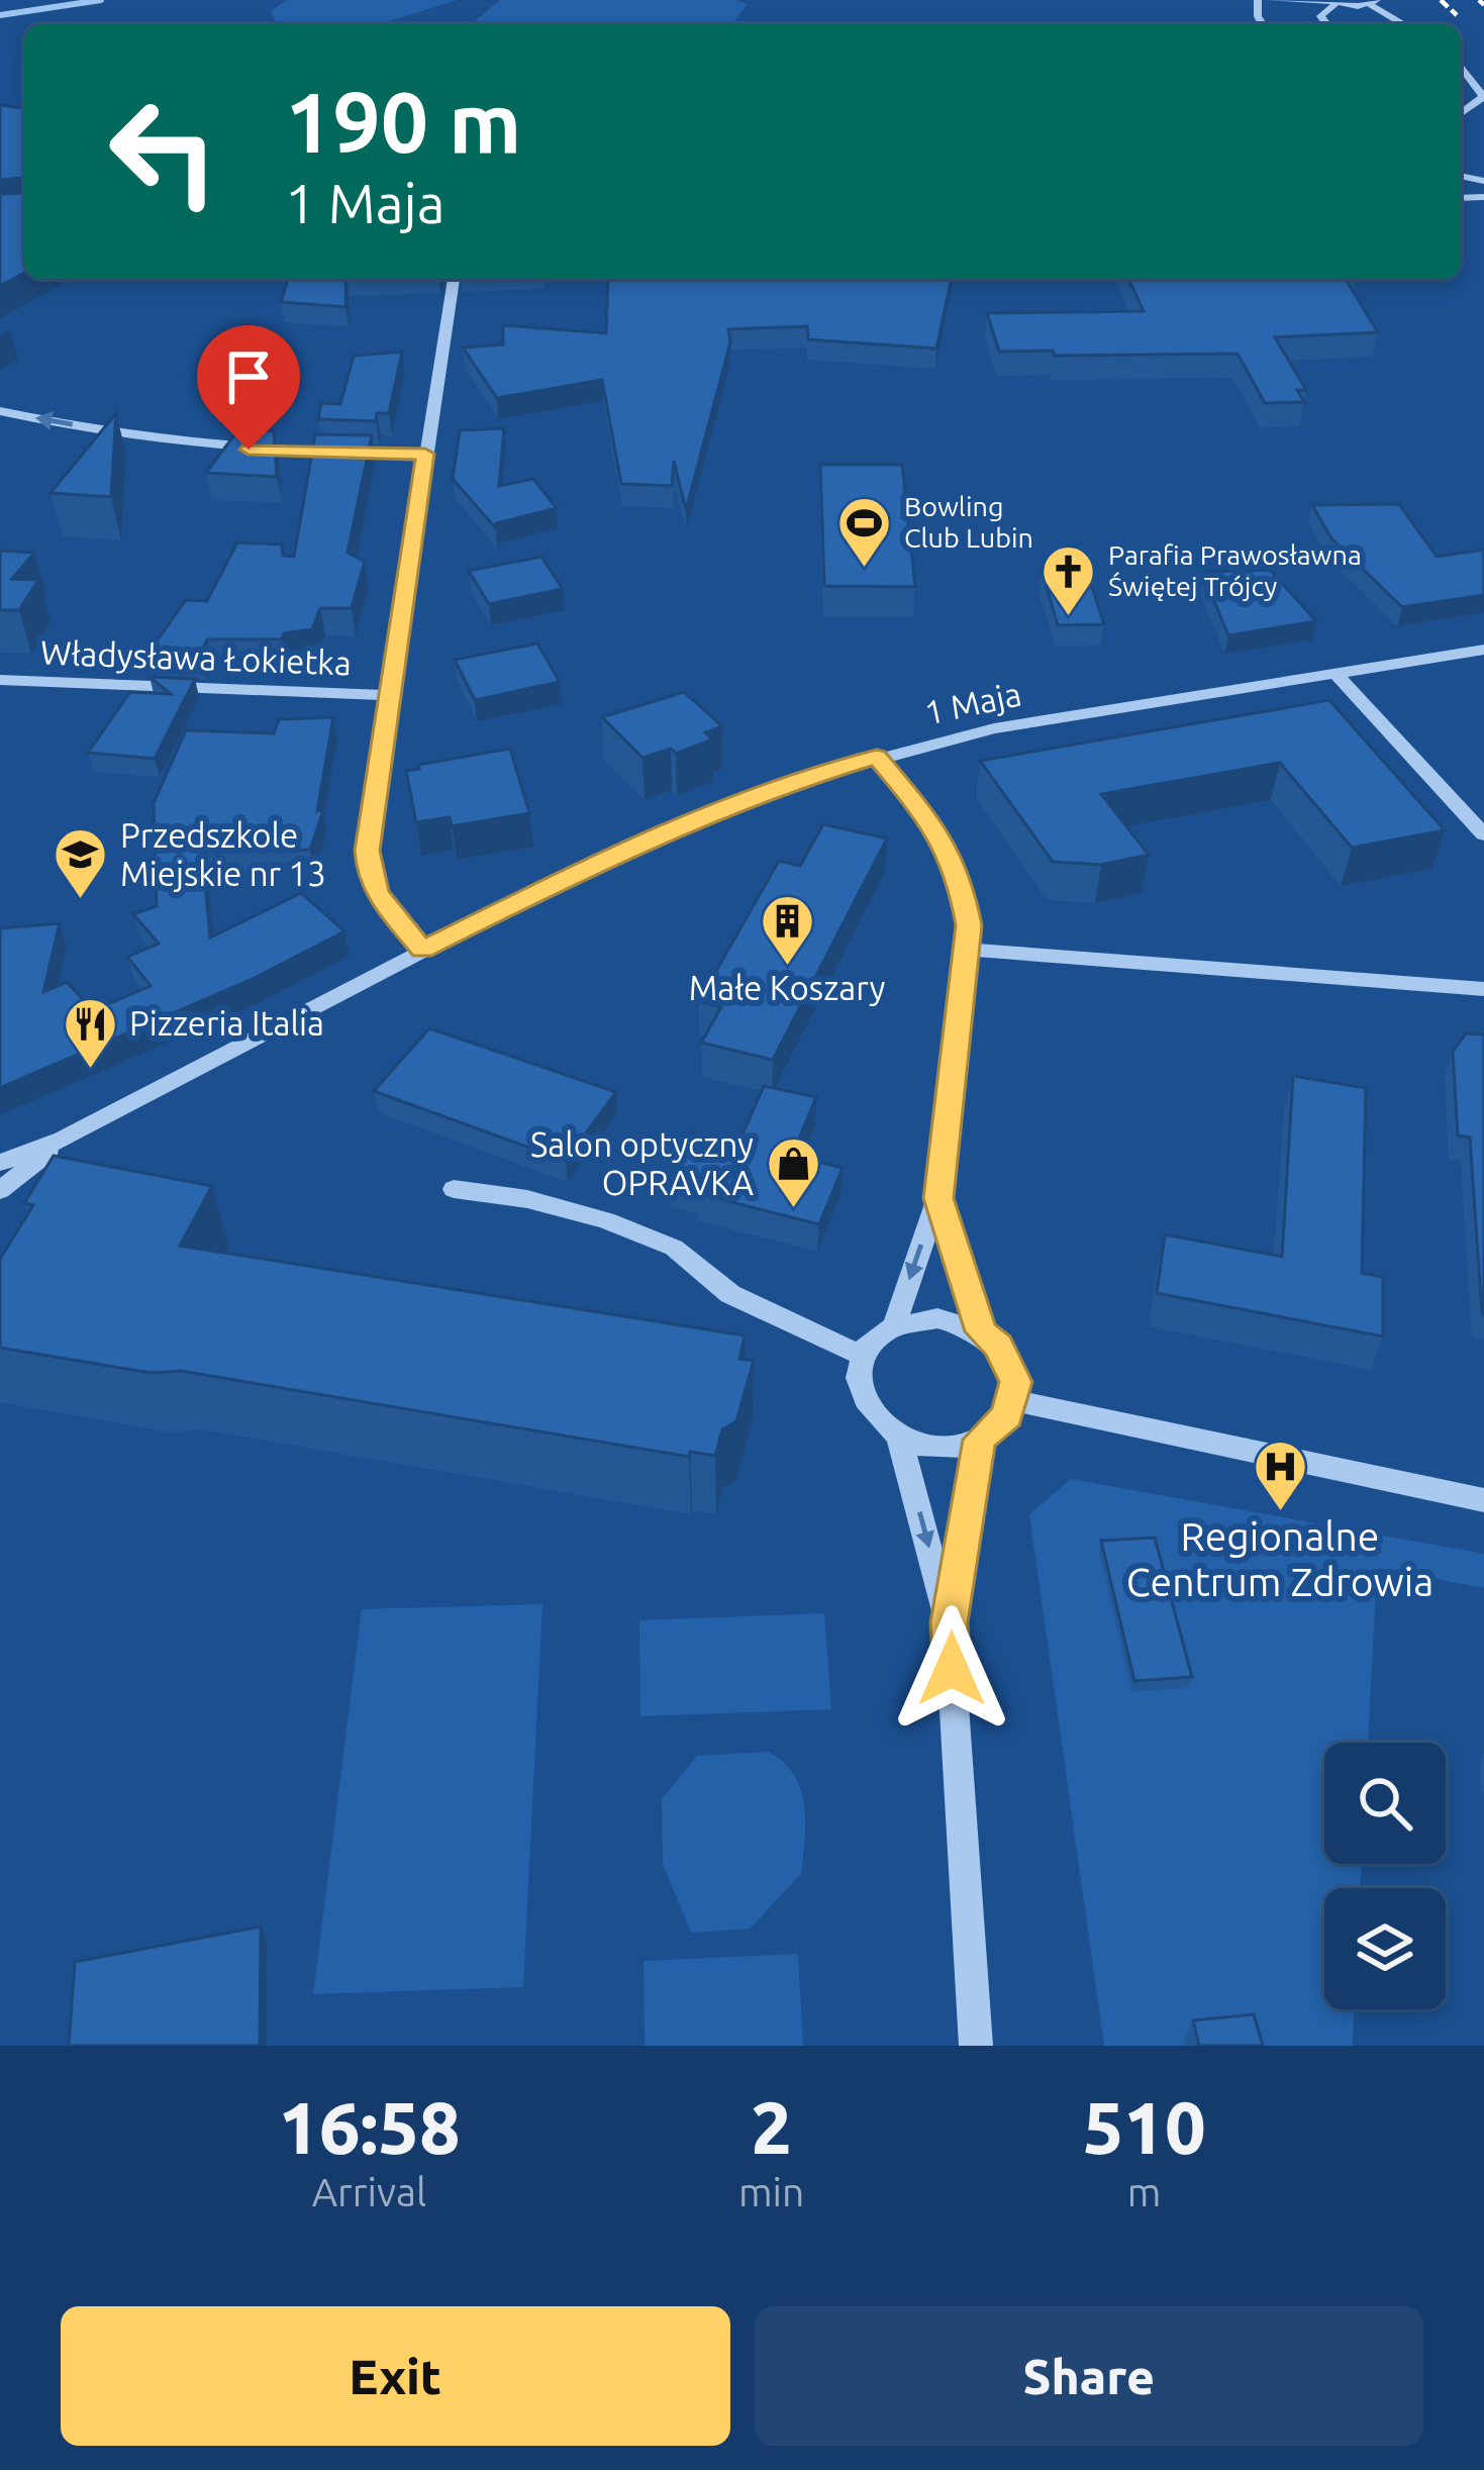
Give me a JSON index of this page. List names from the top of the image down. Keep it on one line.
{"streets":{"street":["Władysława Łokietka","1 Maja"]},"places":{"sports":["Bowling Club Lubin"],"church":["Parafia Prawosławna Świętej Trójcy"],"school or university":["Przedszkole Miejskie nr 13"],"building":["Małe Koszary"],"restaurant":["Pizzeria Italia"],"shop":["Salon optyczny OPRAVKA"],"hospital":["Regionalne Centrum Zdrowia"]},"page":{"turn":["190 m","1 Maja"],"eta":["16:58","Arrival","2","min","510","m"],"buttons":["Exit","Share"]}}
